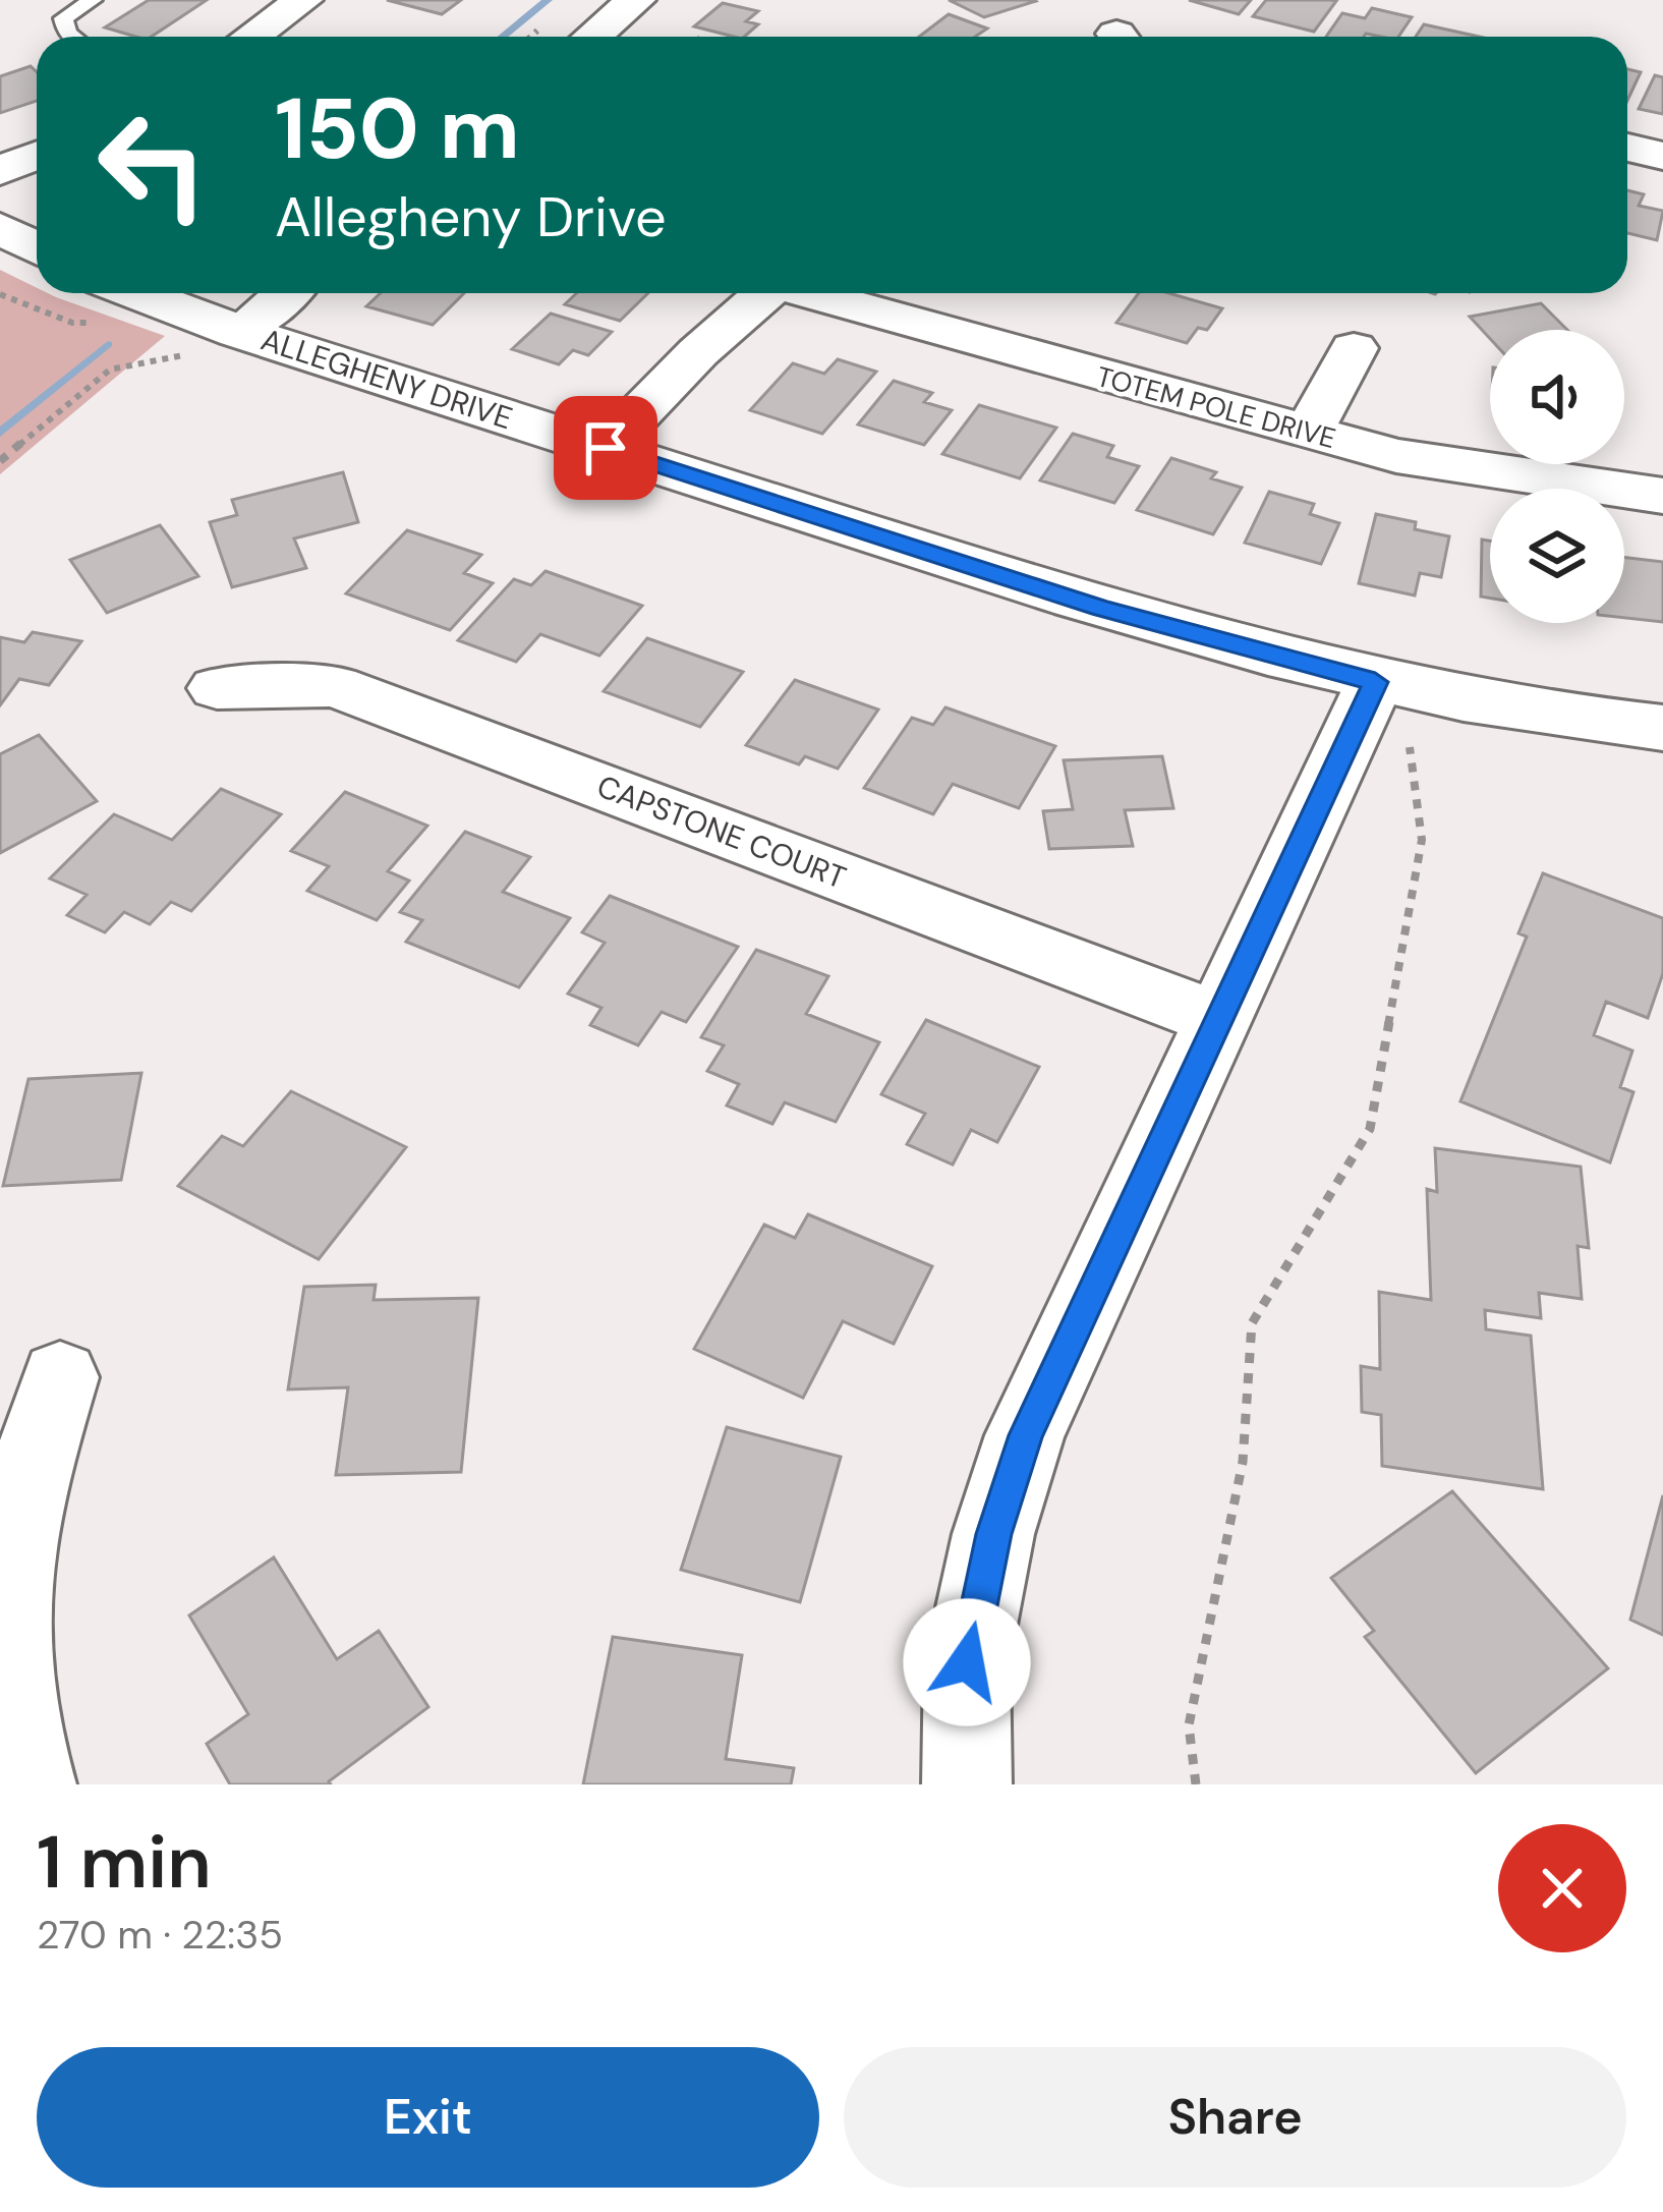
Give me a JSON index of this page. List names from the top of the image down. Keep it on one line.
{"streets":{"street":["ALLEGHENY DRIVE","TOTEM POLE DRIVE","CAPSTONE COURT"]},"page":{"turn":["150 m","Allegheny Drive"],"heading":["1 min","270 m · 22:35"],"buttons":["Exit","Share"]}}
